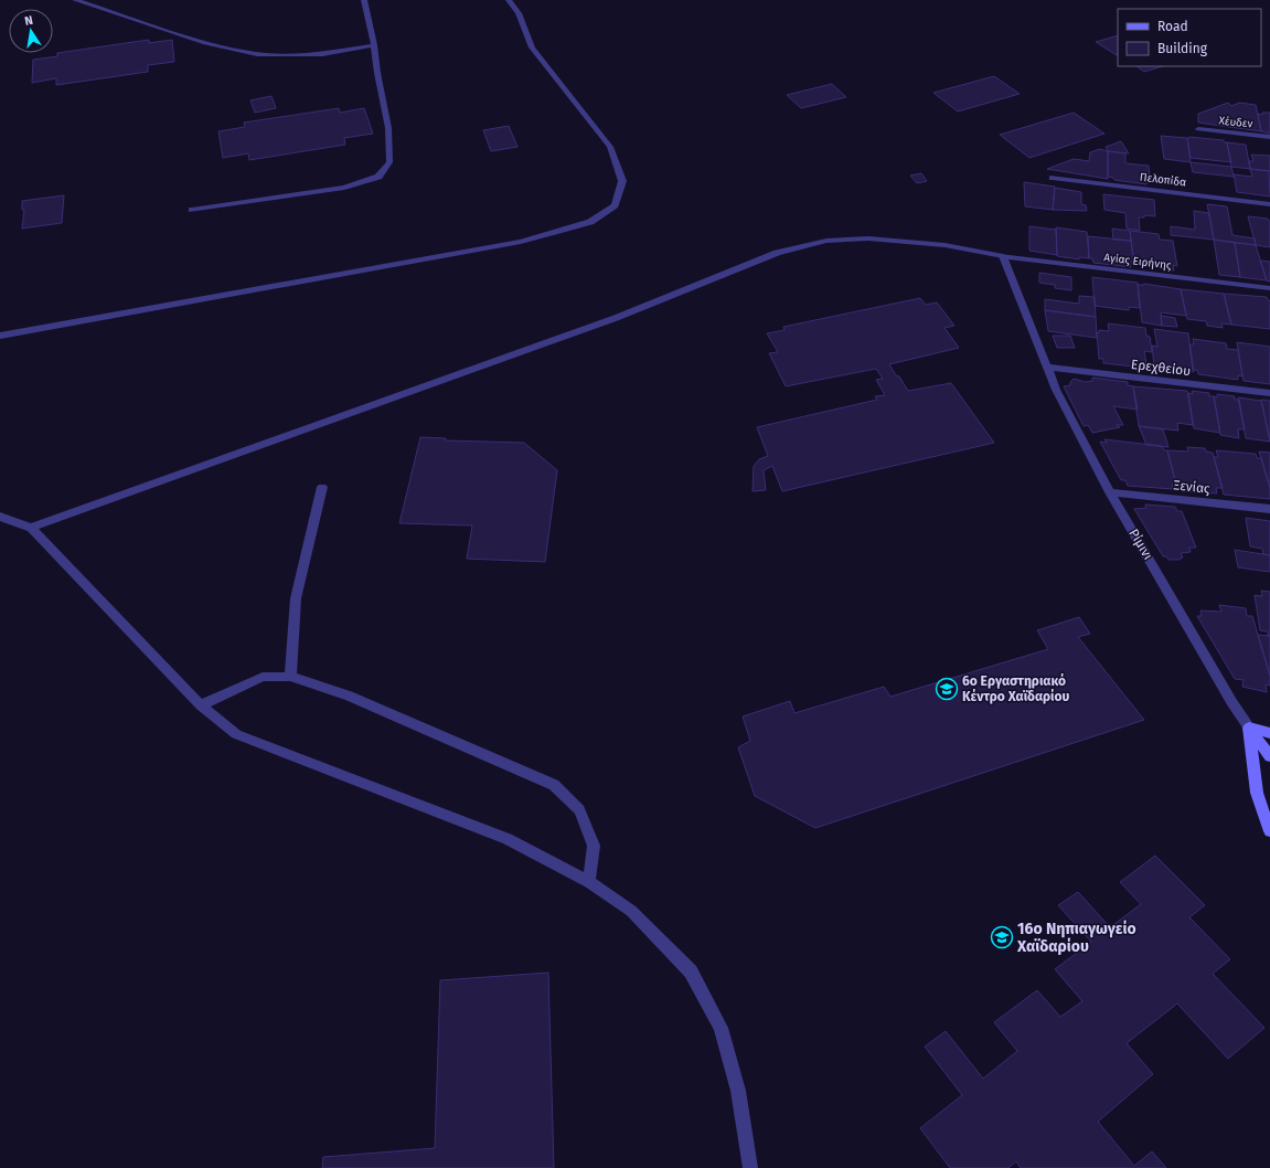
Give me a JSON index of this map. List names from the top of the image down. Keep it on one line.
{"streets":{"street":["Χέυδεν","Πελοπίδα","Αγίας Ειρήνης","Ερεχθείου","Ξενίας","Ρίμινι"]},"crossings":[["Αγίας Ειρήνης","Ρίμινι"],["Ερεχθείου","Ρίμινι"],["Ξενίας","Ρίμινι"]],"places":{"school or university":["6ο Εργαστηριακό Κέντρο Χαϊδαρίου","16ο Νηπιαγωγείο Χαϊδαρίου"]},"legend":["Road","Building"],"north":"top"}
